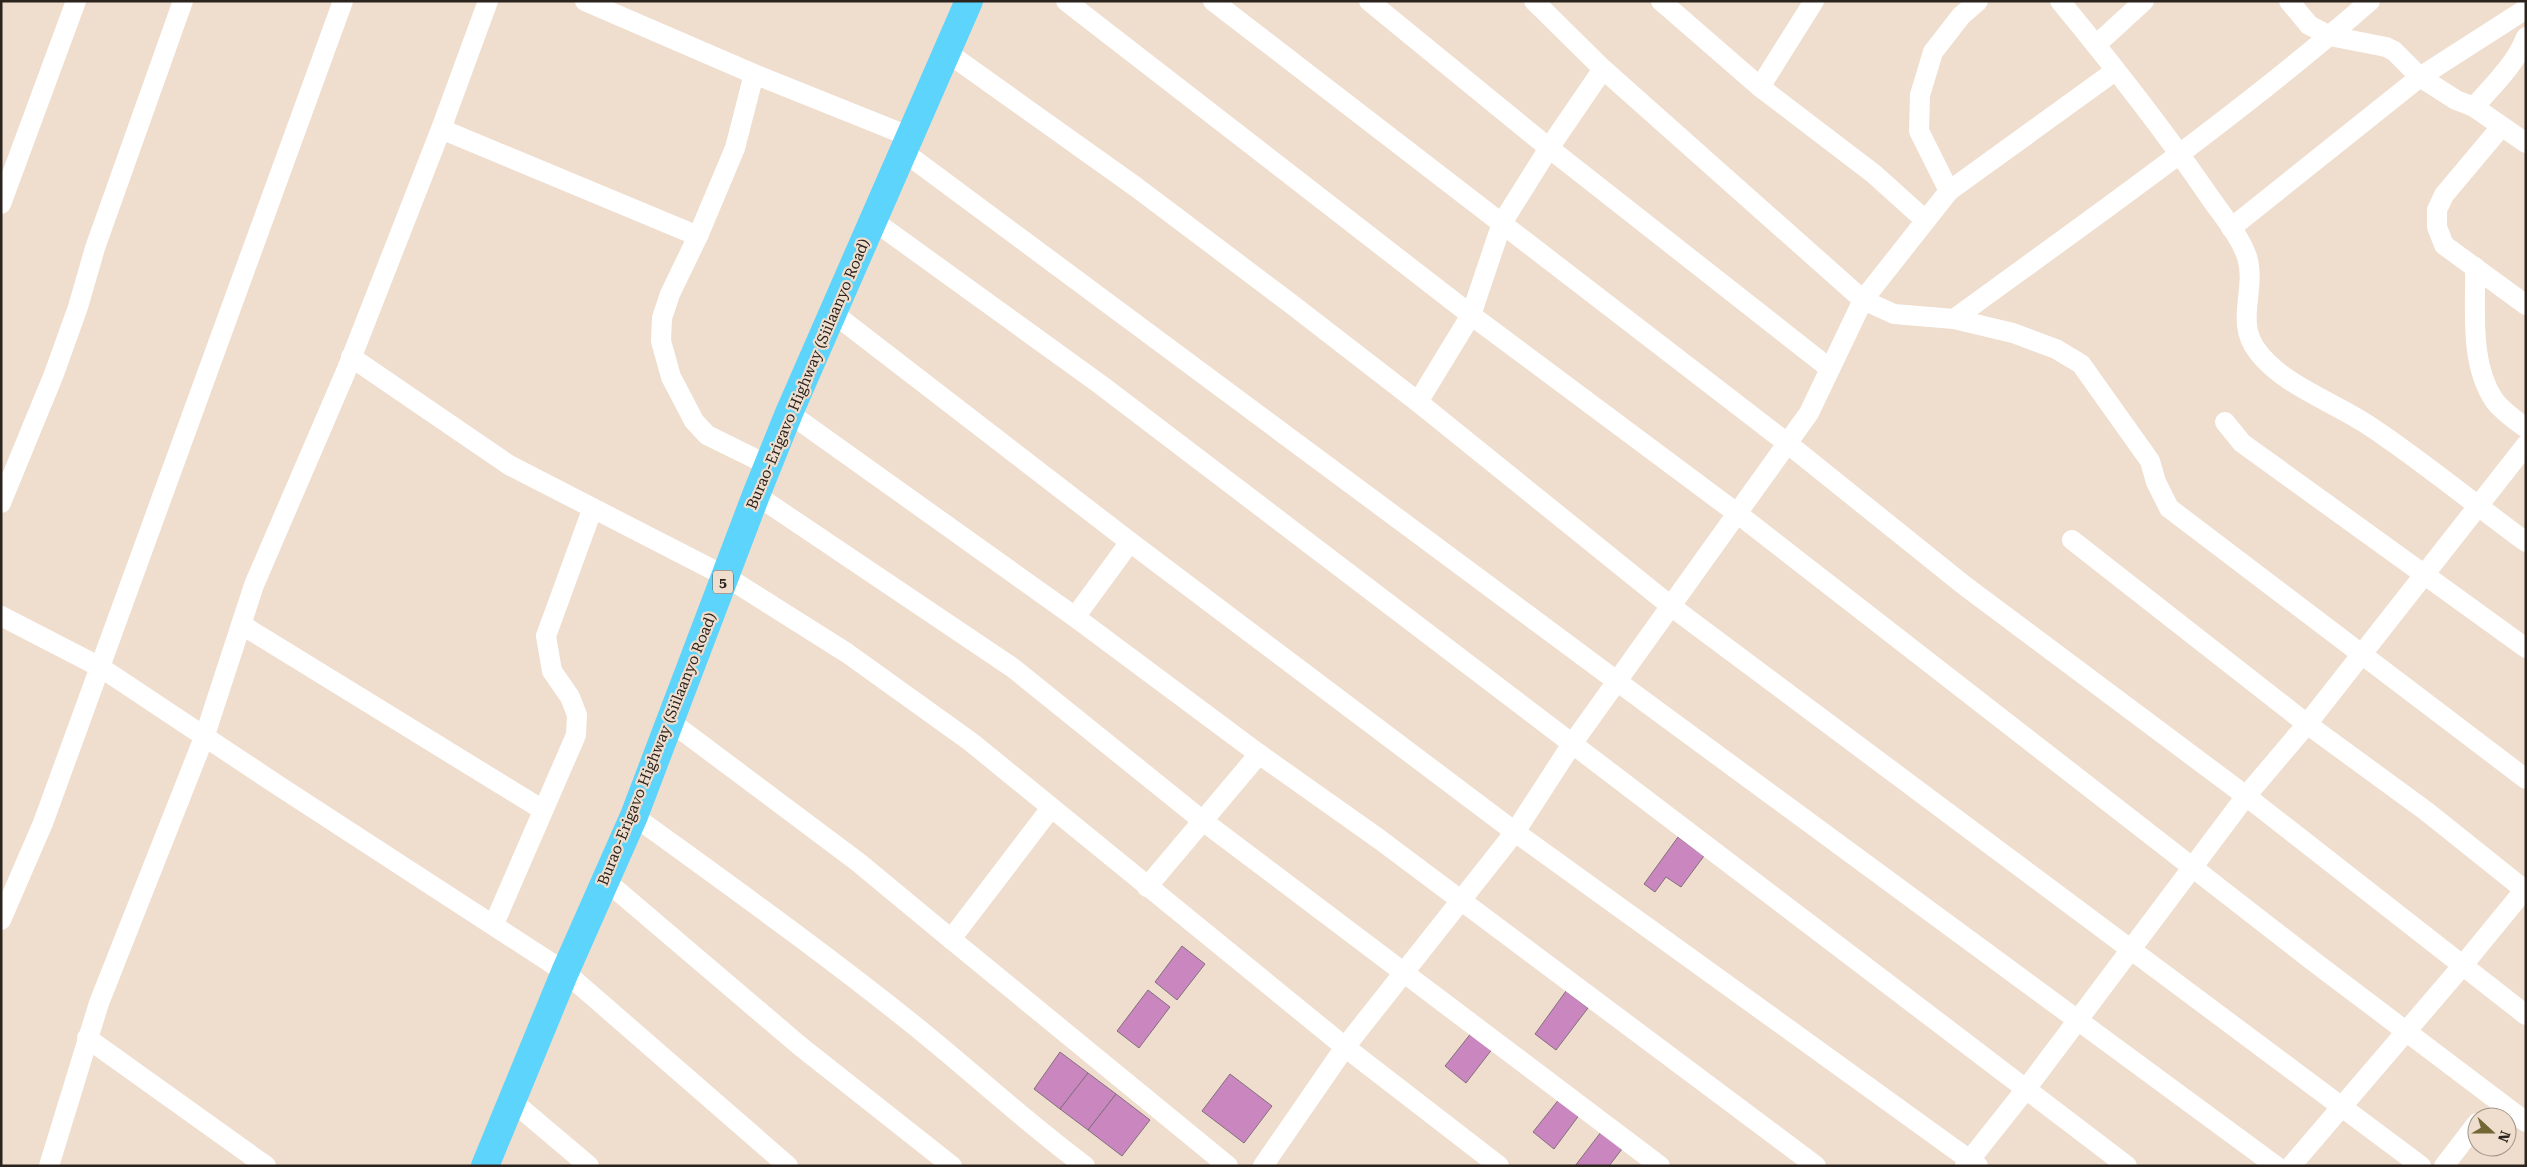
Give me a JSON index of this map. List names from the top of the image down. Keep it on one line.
{"streets":{"highway":["Burao-Erigavo Highway (Siilaanyo Road)","5"]},"north":"right"}
